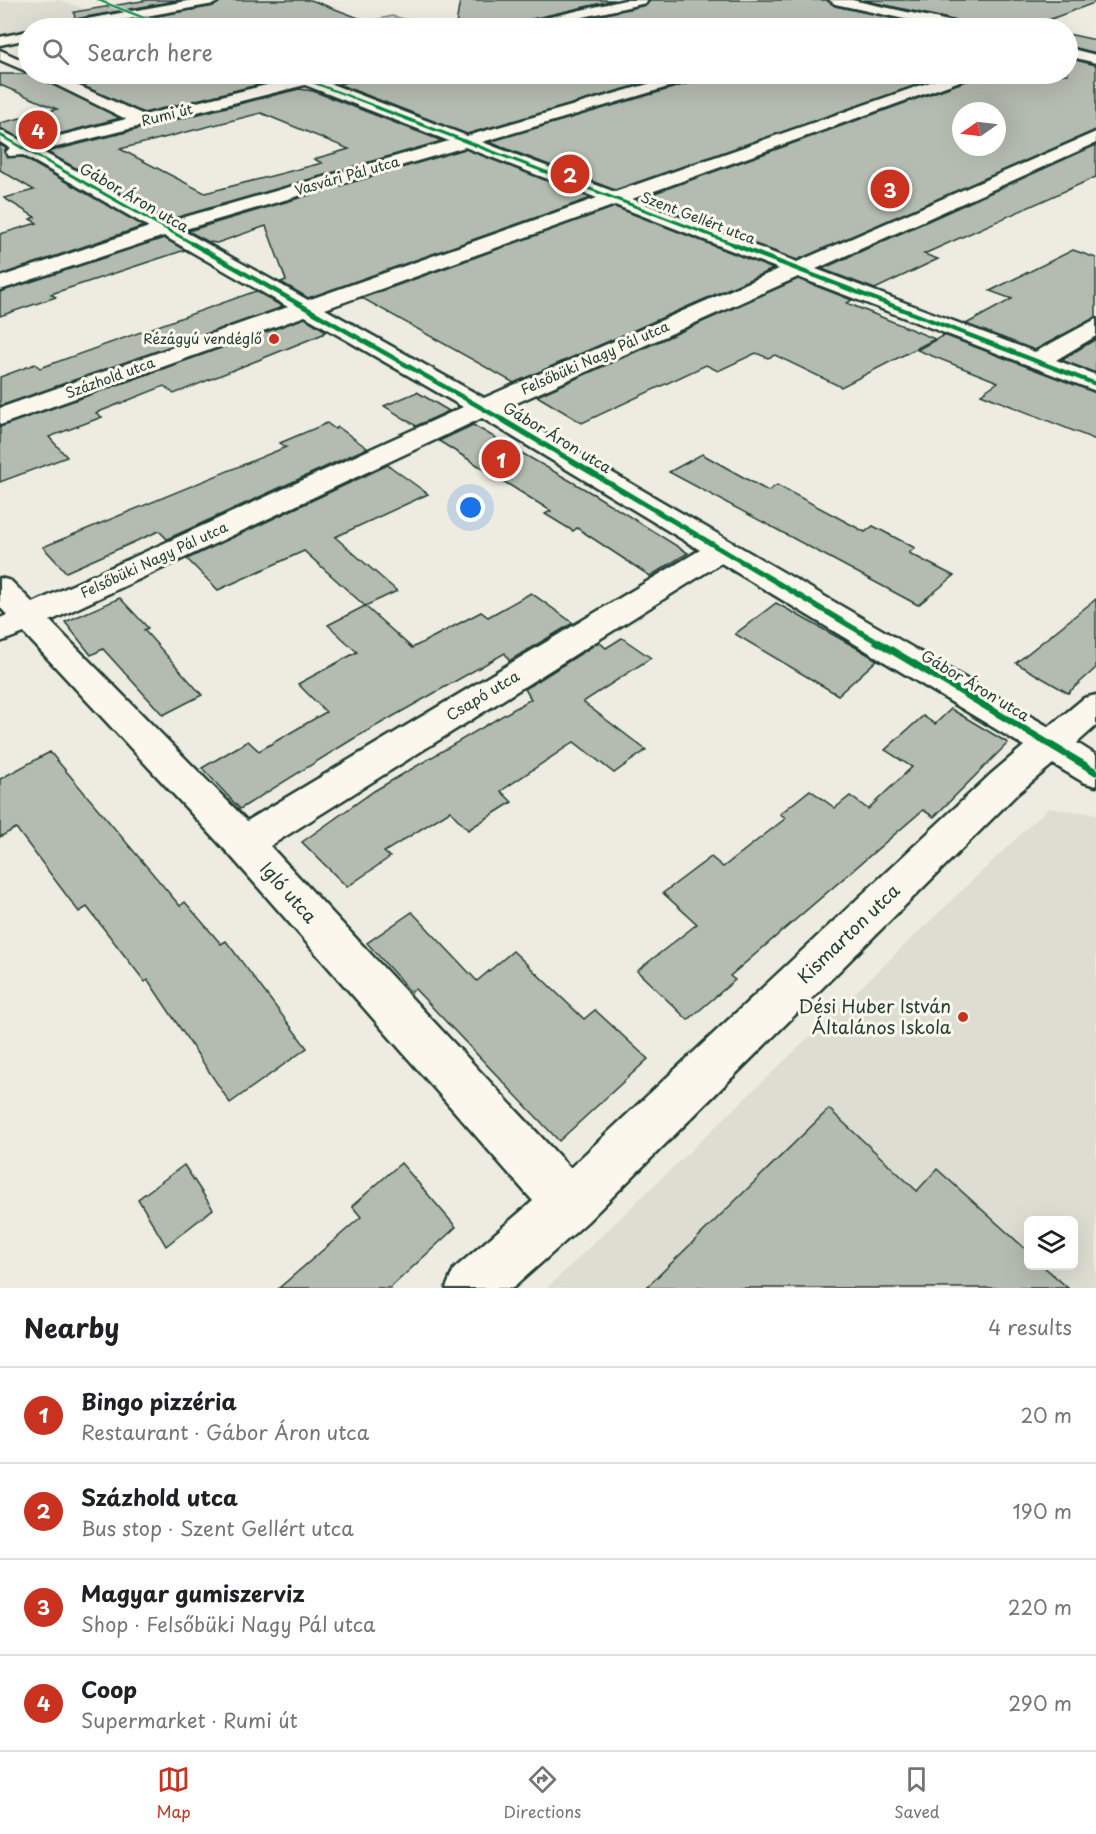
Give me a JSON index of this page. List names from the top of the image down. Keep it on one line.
{"streets":{"street":["Rumi út","Vasvári Pál utca","Gábor Áron utca","Szent Gellért utca","Felsőbüki Nagy Pál utca","Százhold utca","Csapó utca","Igló utca","Kismarton utca"]},"crossings":[["Rumi út","Gábor Áron utca"],["Vasvári Pál utca","Gábor Áron utca"],["Vasvári Pál utca","Szent Gellért utca"],["Gábor Áron utca","Felsőbüki Nagy Pál utca"],["Gábor Áron utca","Százhold utca"],["Gábor Áron utca","Csapó utca"],["Gábor Áron utca","Kismarton utca"],["Szent Gellért utca","Felsőbüki Nagy Pál utca"],["Szent Gellért utca","Százhold utca"],["Felsőbüki Nagy Pál utca","Igló utca"],["Csapó utca","Igló utca"],["Igló utca","Kismarton utca"]],"places":["Rézágyú vendéglő","Dési Huber István Általános Iskola"],"north":"left","page":{"search":"Search here","pins":["4","2","3","1"],"heading":["Nearby","4 results"],"list":[{"mark":"1","name":"Bingo pizzéria","note":"Restaurant · Gábor Áron utca","value":"20 m"},{"mark":"2","name":"Százhold utca","note":"Bus stop · Szent Gellért utca","value":"190 m"},{"mark":"3","name":"Magyar gumiszerviz","note":"Shop · Felsőbüki Nagy Pál utca","value":"220 m"},{"mark":"4","name":"Coop","note":"Supermarket · Rumi út","value":"290 m"}],"nav":["Map","Directions","Saved"]}}
